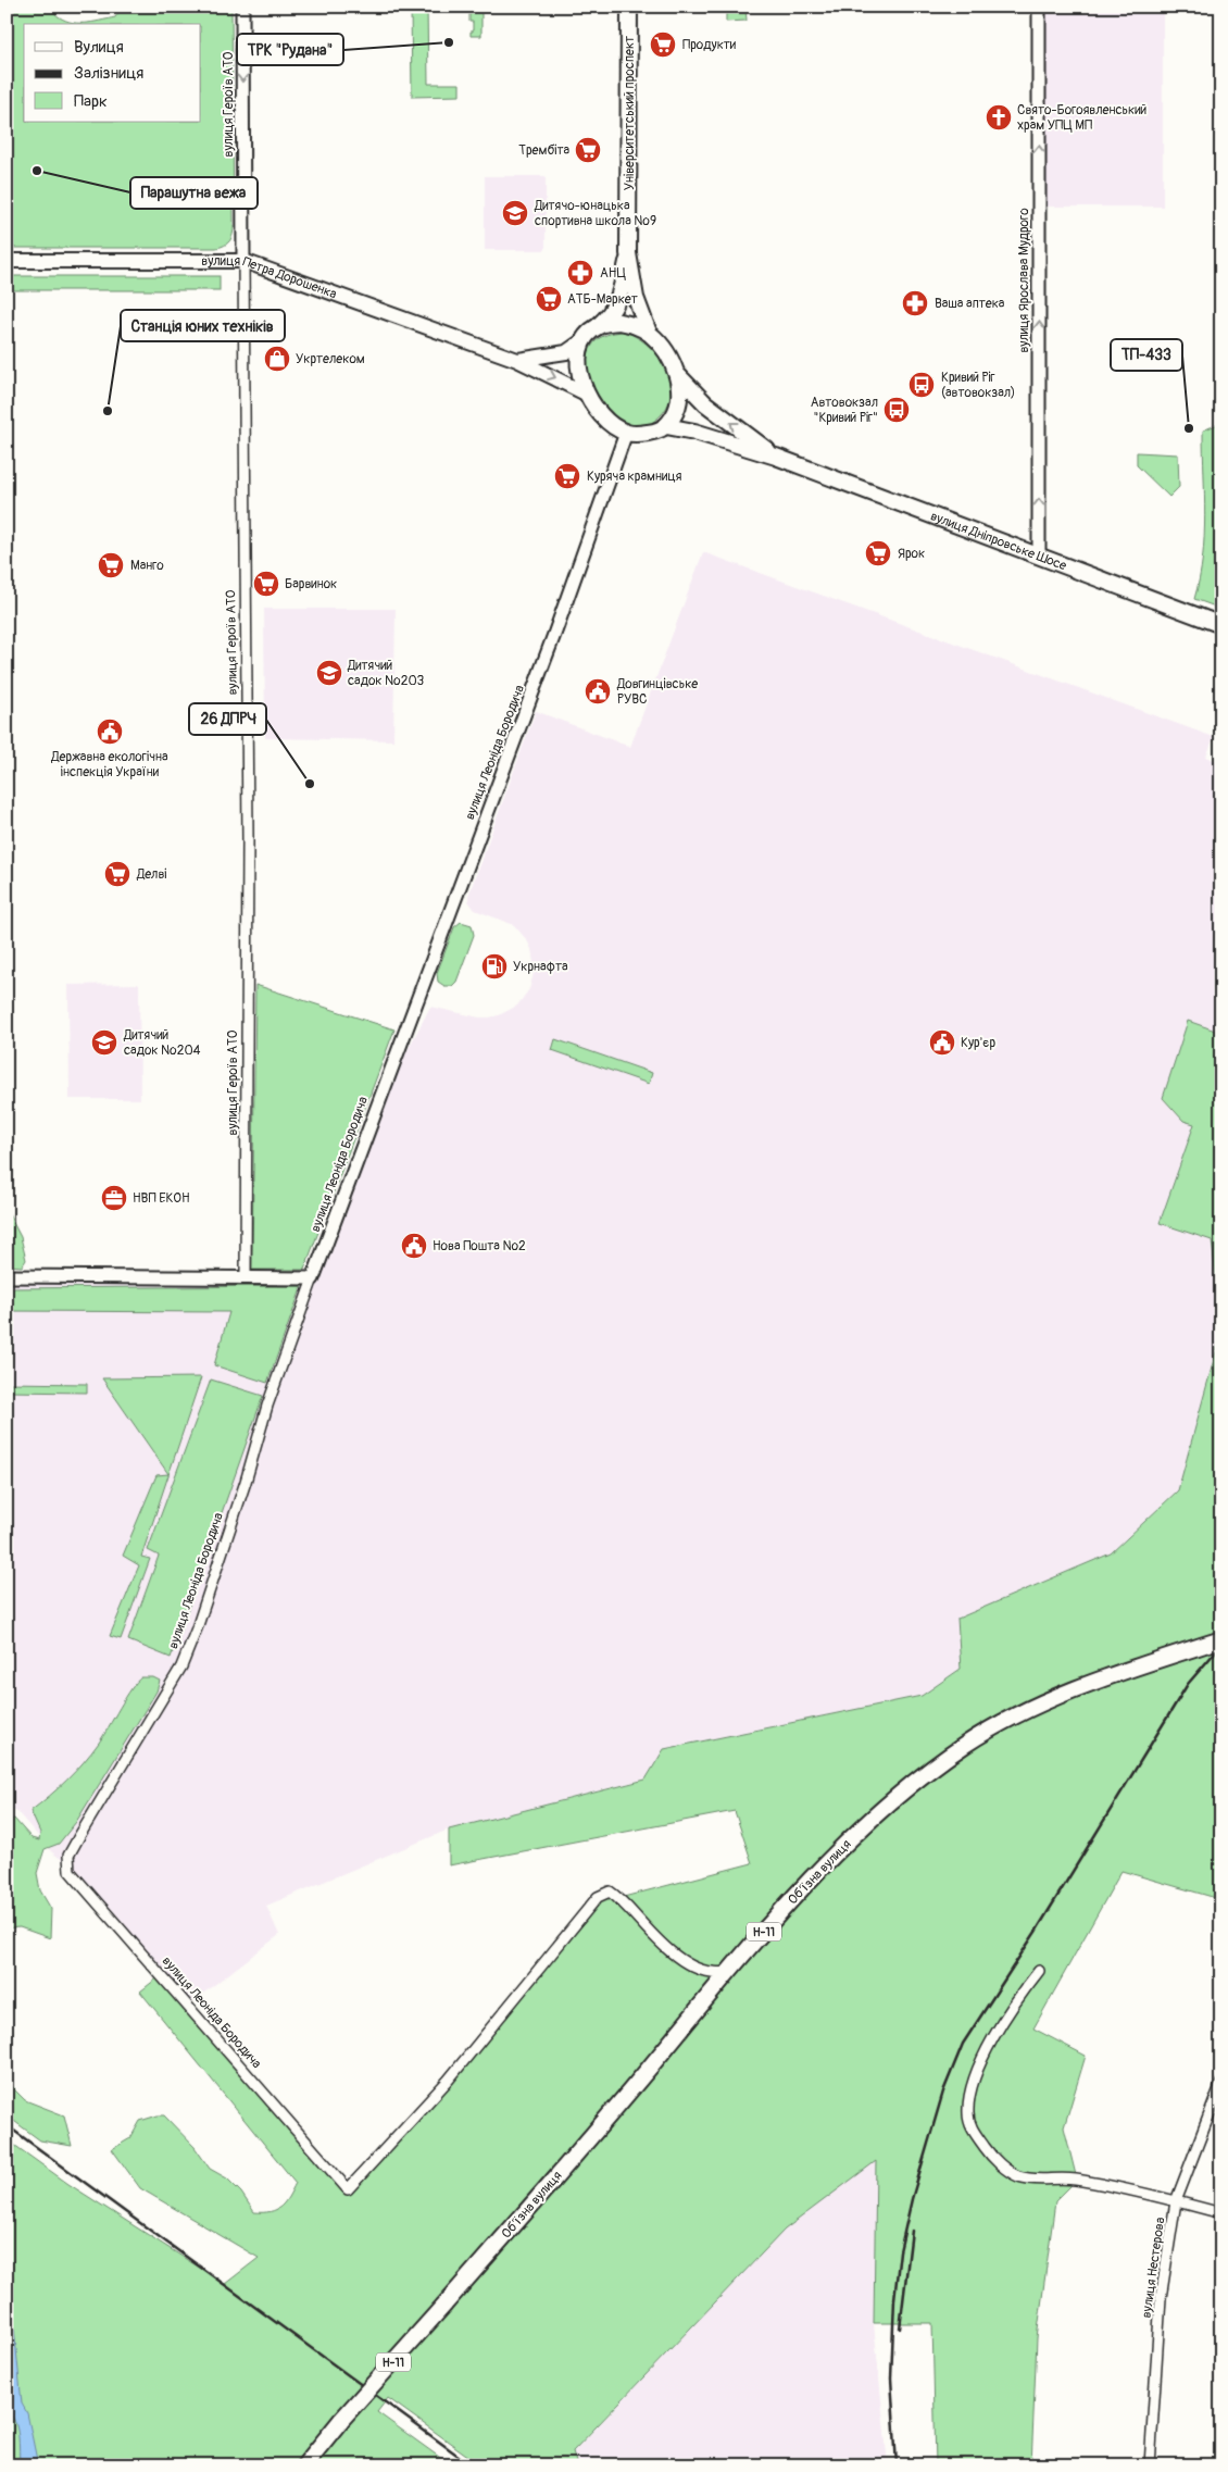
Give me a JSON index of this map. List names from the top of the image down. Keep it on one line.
{"streets":{"main road":["Університетський проспект","вулиця Петра Дорошенка","вулиця Дніпровське Шосе","Обʼїзна вулиця","Н-11"],"street":["вулиця Героїв АТО","вулиця Ярослава Мудрого","вулиця Леоніда Бородича","вулиця Нестерова"]},"crossings":[["вулиця Героїв АТО","вулиця Петра Дорошенка"],["вулиця Петра Дорошенка","вулиця Леоніда Бородича"],["вулиця Ярослава Мудрого","вулиця Дніпровське Шосе"],["вулиця Леоніда Бородича","Обʼїзна вулиця"]],"one_way":["вулиця Ярослава Мудрого"],"places":{"other":["ТРК \"Рудана\"","Парашутна вежа","Станція юних техніків","ТП-433","26 ДПРЧ"],"supermarket":["Продукти","Трембіта","АТБ-Маркет","Куряча крамниця","Ярок","Манго","Барвинок","Делві"],"church":["Свято-Богоявленський храм УПЦ МП"],"school or university":["Дитячо-юнацька спортивна школа №9","Дитячий садок №203","Дитячий садок №204"],"pharmacy":["АНЦ","Ваша аптека"],"shop":["Укртелеком"],"bus stop":["Кривий Ріг (автовокзал)","Автовокзал \"Кривий Ріг\""],"public building":["Довгинцівське РУВС","Державна екологічна інспекція України","Кур'єр","Нова Пошта №2"],"fuel station":["Укрнафта"],"office":["НВП ЕКОН"]},"legend":["Вулиця","Залізниця","Парк"]}
